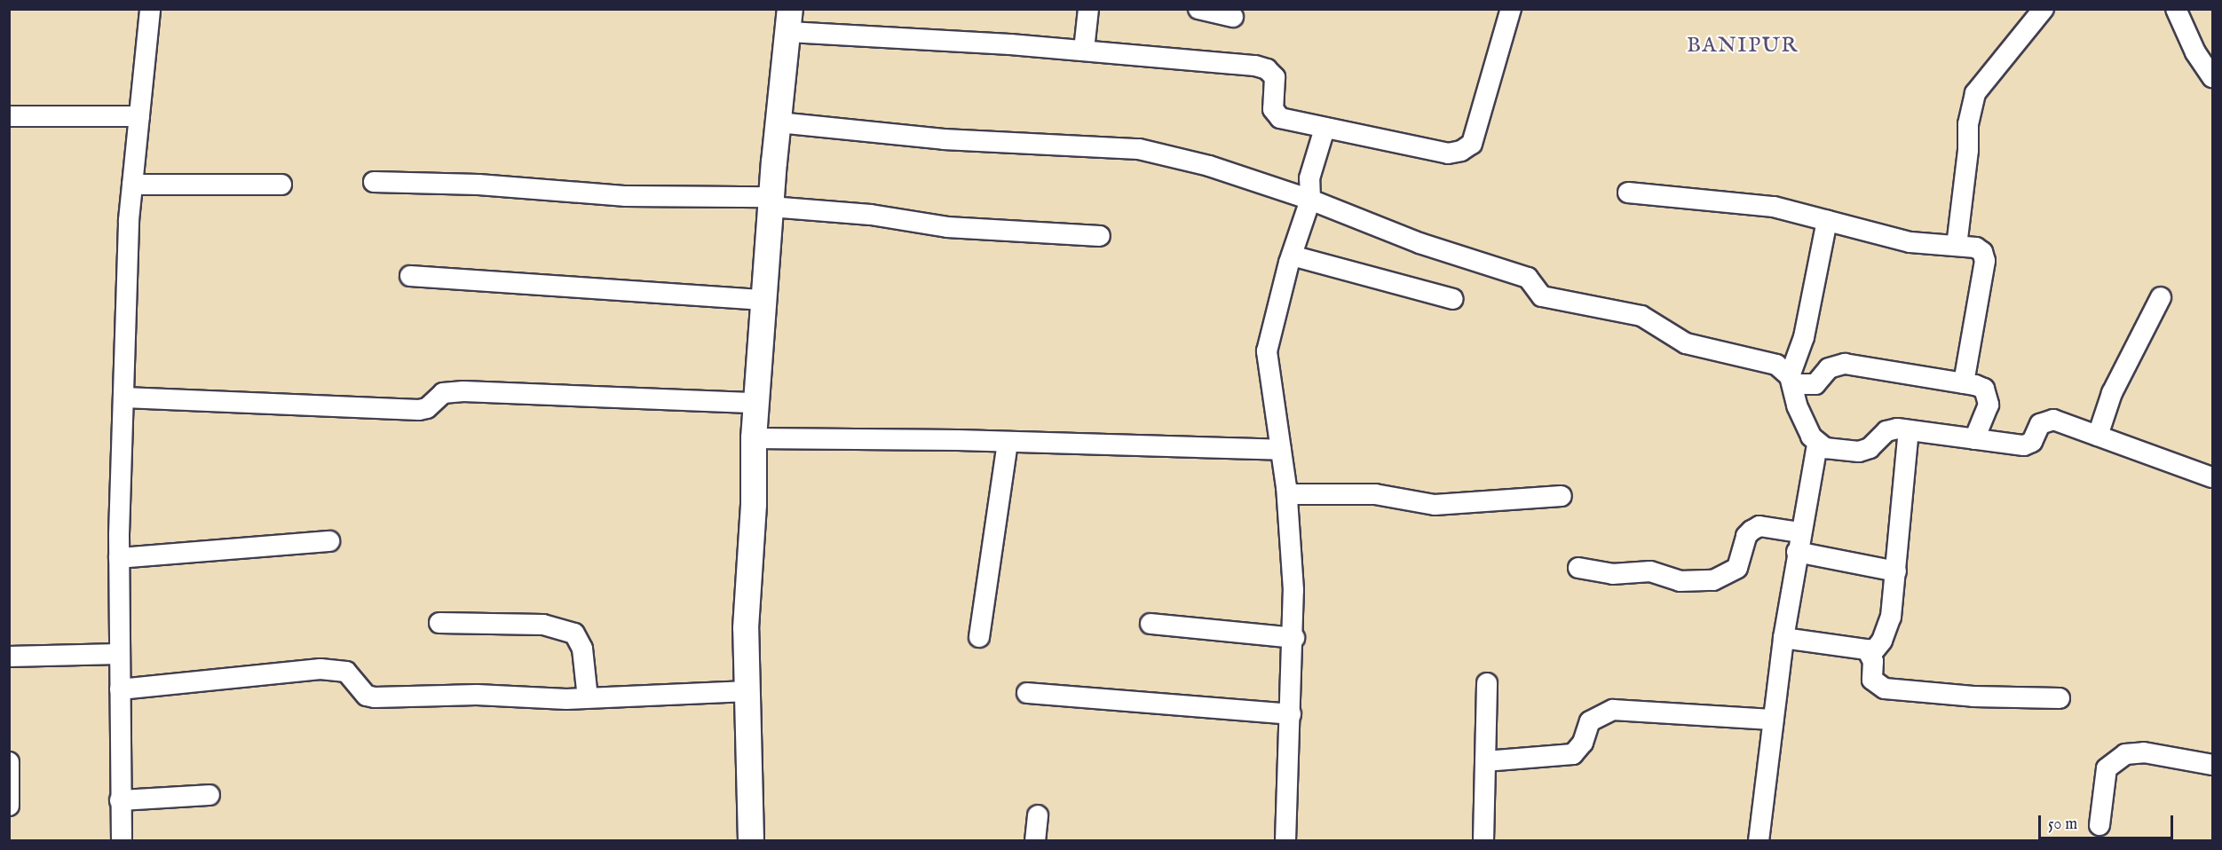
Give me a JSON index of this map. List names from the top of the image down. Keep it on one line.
{"districts":["BANIPUR"],"scale_bar":"50 m"}
